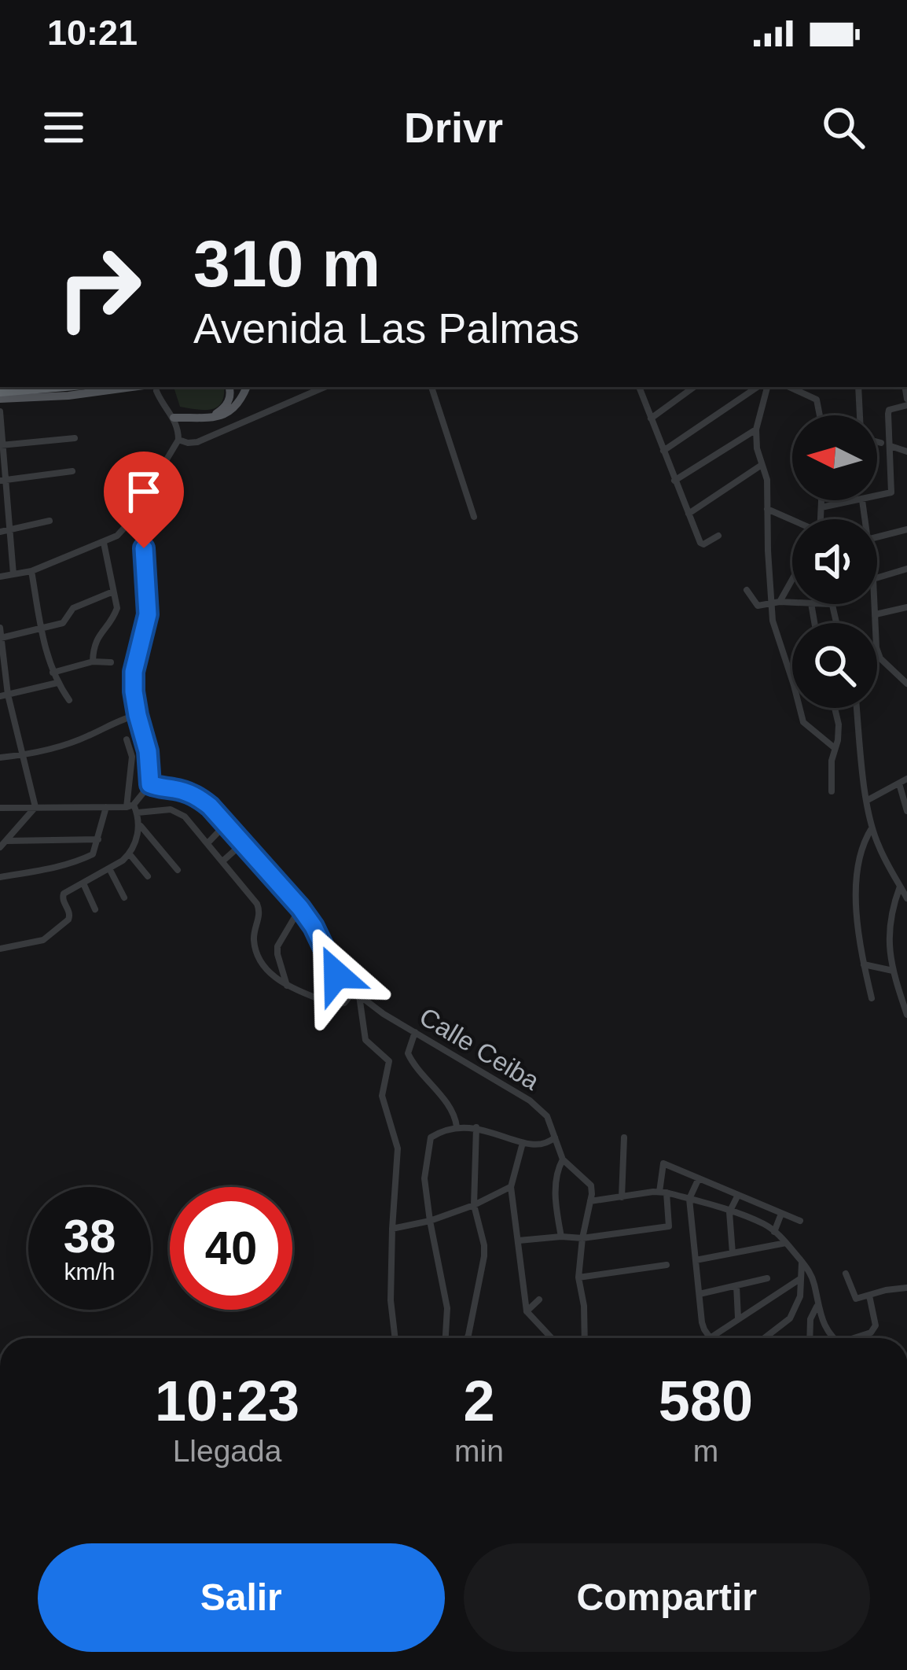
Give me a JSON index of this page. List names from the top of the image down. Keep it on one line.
{"streets":{"street":["Calle Ceiba"]},"north":"left","page":{"status":"10:21","header":"Drivr","turn":["310 m","Avenida Las Palmas"],"speed":"38 km/h","limit":"40","eta":["10:23","Llegada","2","min","580","m"],"buttons":["Salir","Compartir"]}}
